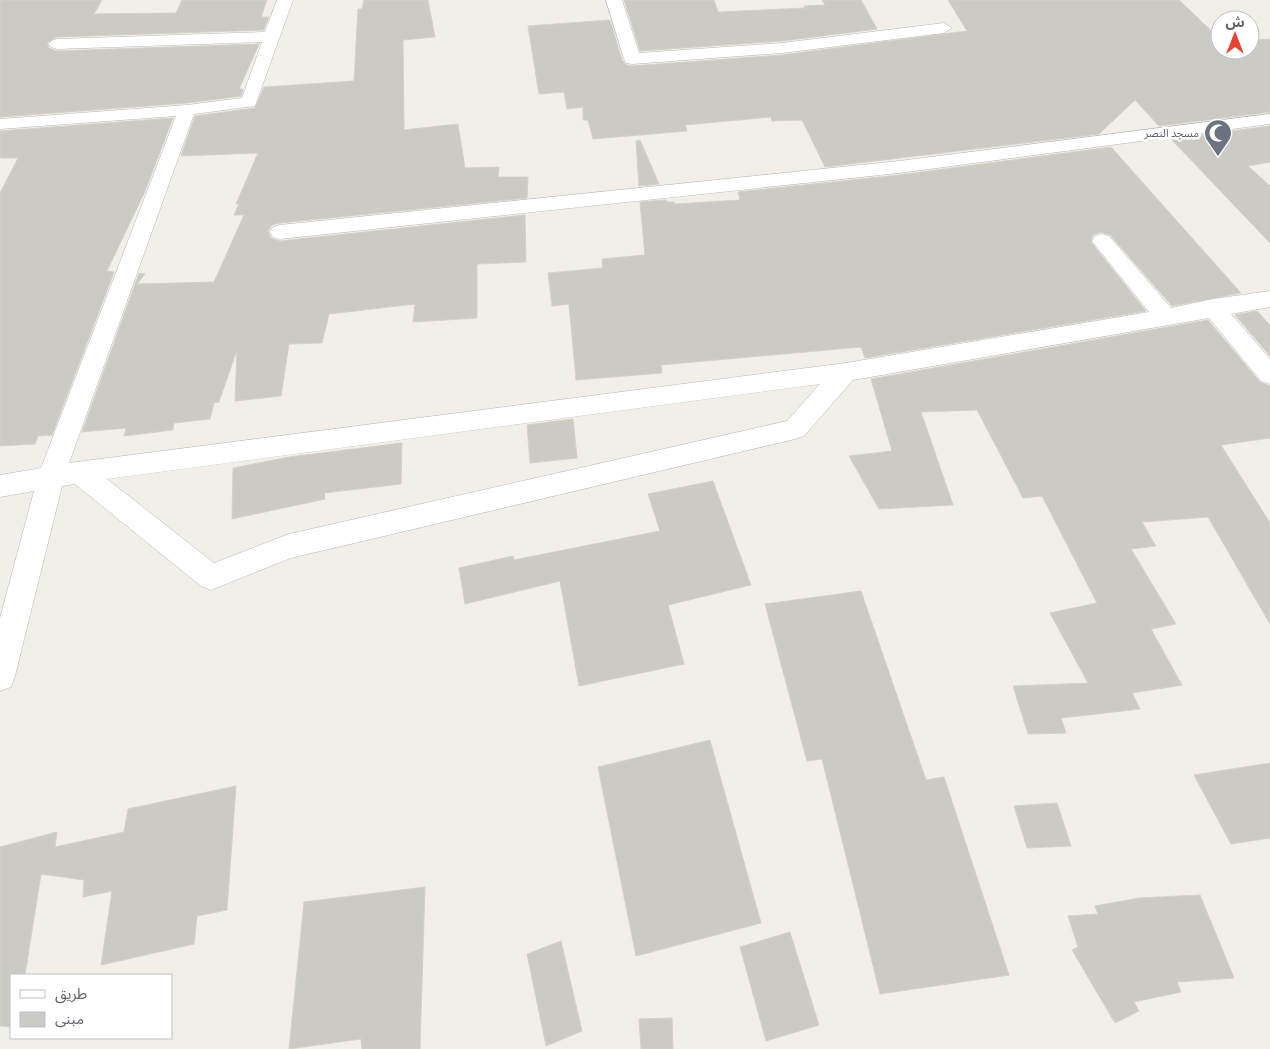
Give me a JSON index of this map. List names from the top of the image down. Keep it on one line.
{"places":{"mosque":["مسجد النصر"]},"legend":["طريق","مبنى"],"north":"top"}
